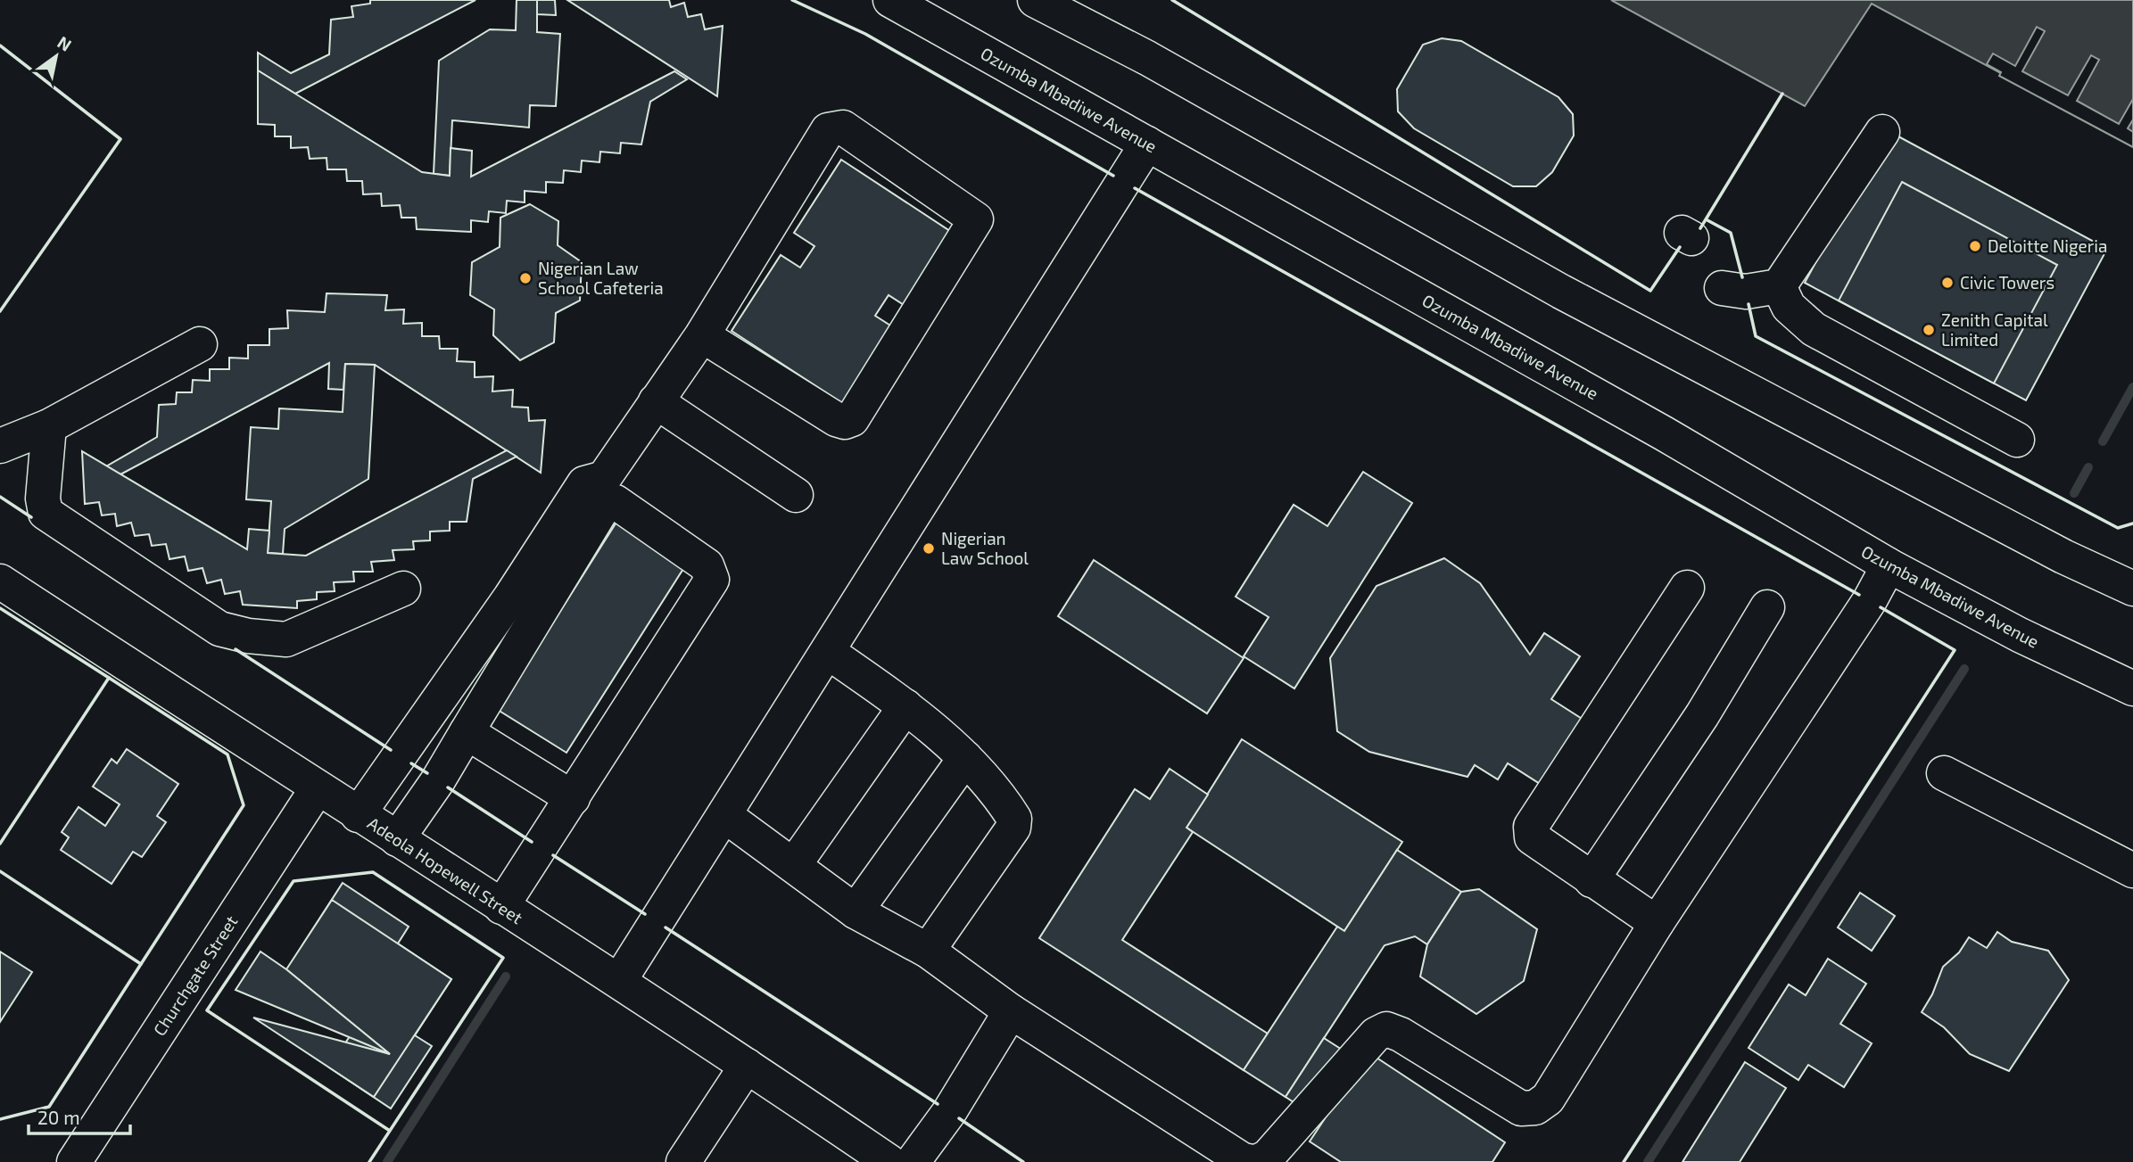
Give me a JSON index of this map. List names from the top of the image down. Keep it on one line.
{"streets":{"main road":["Ozumba Mbadiwe Avenue","Adeola Hopewell Street","Churchgate Street"]},"crossings":[["Adeola Hopewell Street","Churchgate Street"]],"places":["Deloitte Nigeria","Nigerian Law School Cafeteria","Civic Towers","Zenith Capital Limited","Nigerian Law School"],"scale_bar":"20 m","north":"top right"}
